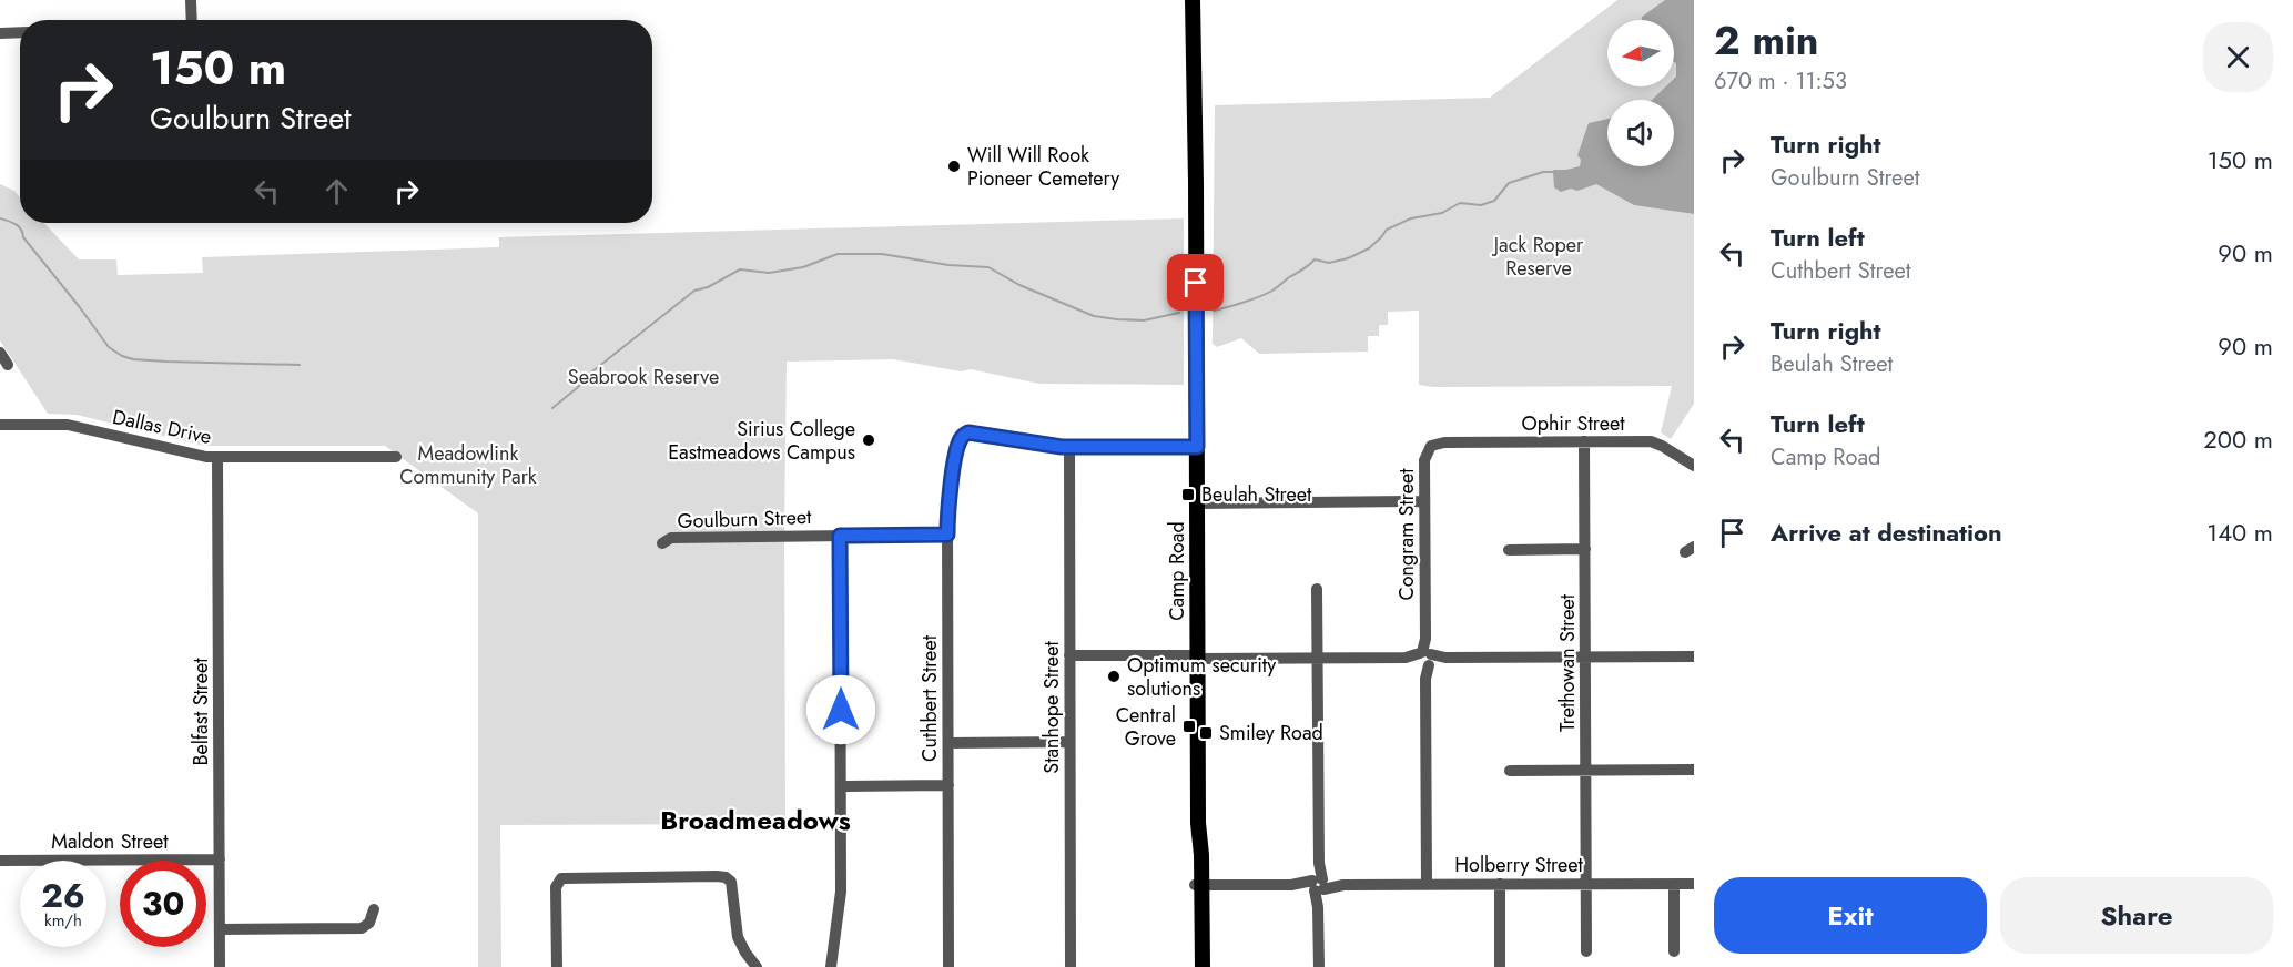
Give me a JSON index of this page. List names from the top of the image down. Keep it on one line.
{"streets":{"main road":["Camp Road"],"street":["Ophir Street","Dallas Drive","Goulburn Street","Congram Street","Trethowan Street","Cuthbert Street","Stanhope Street","Belfast Street","Maldon Street","Holberry Street"]},"crossings":[["Ophir Street","Congram Street"],["Ophir Street","Trethowan Street"],["Dallas Drive","Belfast Street"],["Goulburn Street","Cuthbert Street"],["Camp Road","Holberry Street"],["Trethowan Street","Holberry Street"],["Cuthbert Street","Stanhope Street"],["Belfast Street","Maldon Street"]],"districts":["Broadmeadows"],"parks":["Jack Roper Reserve","Seabrook Reserve","Meadowlink Community Park"],"places":{"other":["Will Will Rook Pioneer Cemetery","Sirius College Eastmeadows Campus","Optimum security solutions"],"transit":["Beulah Street","Central Grove","Smiley Road"]},"north":"left","page":{"heading":["2 min","670 m · 11:53"],"turn":["150 m","Goulburn Street"],"list":[{"name":"Turn right","note":"Goulburn Street","value":"150 m"},{"name":"Turn left","note":"Cuthbert Street","value":"90 m"},{"name":"Turn right","note":"Beulah Street","value":"90 m"},{"name":"Turn left","note":"Camp Road","value":"200 m"},{"name":"Arrive at destination","value":"140 m"}],"speed":"26 km/h","limit":"30","buttons":["Exit","Share"]}}
